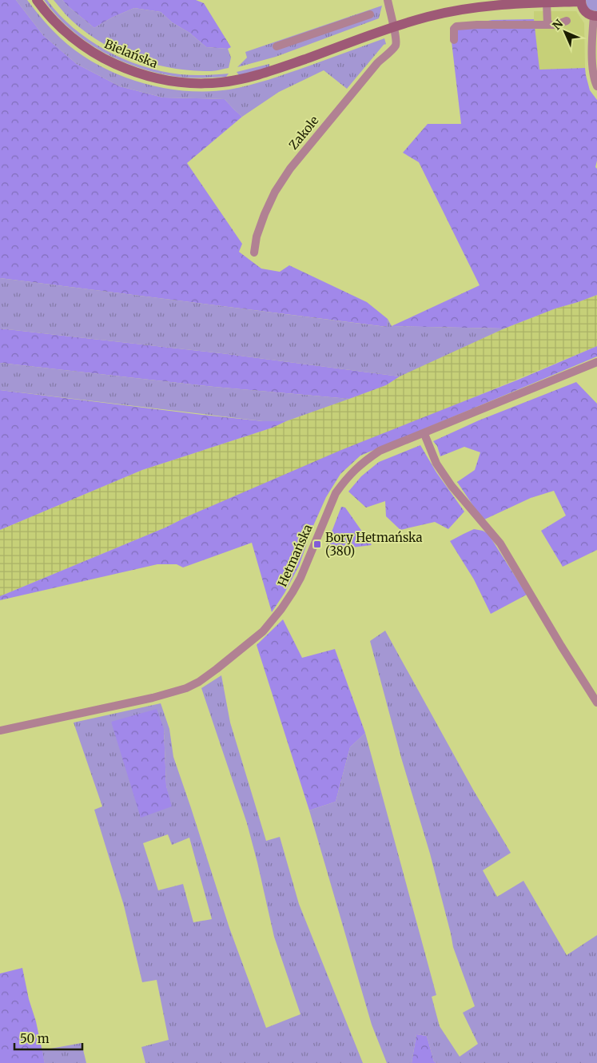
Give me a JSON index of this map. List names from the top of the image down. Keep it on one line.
{"streets":{"street":["Bielańska","Zakole","Hetmańska"]},"crossings":[["Bielańska","Zakole"]],"places":{"transit":["Bory Hetmańska (380)"]},"scale_bar":"50 m","north":"top left"}
